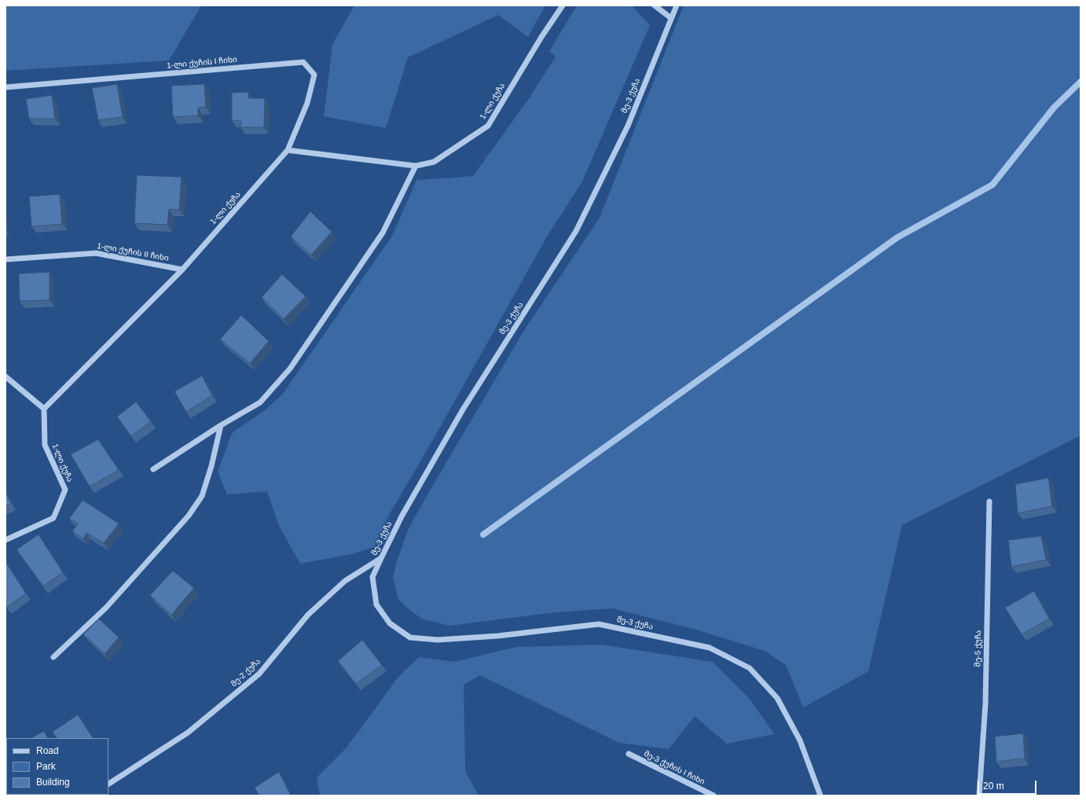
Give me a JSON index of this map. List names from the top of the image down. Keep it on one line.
{"streets":{"street":["1-ლი ქუჩის I ჩიხი","მე-3 ქუჩა","1-ლი ქუჩა","1-ლი ქუჩის II ჩიხი","მე-5 ქუჩა","მე-2 ქუჩა","მე-3 ქუჩის I ჩიხი"]},"crossings":[["1-ლი ქუჩის I ჩიხი","1-ლი ქუჩა"],["მე-3 ქუჩა","მე-2 ქუჩა"],["1-ლი ქუჩა","1-ლი ქუჩის II ჩიხი"]],"legend":["Road","Park","Building"],"scale_bar":"20 m"}
